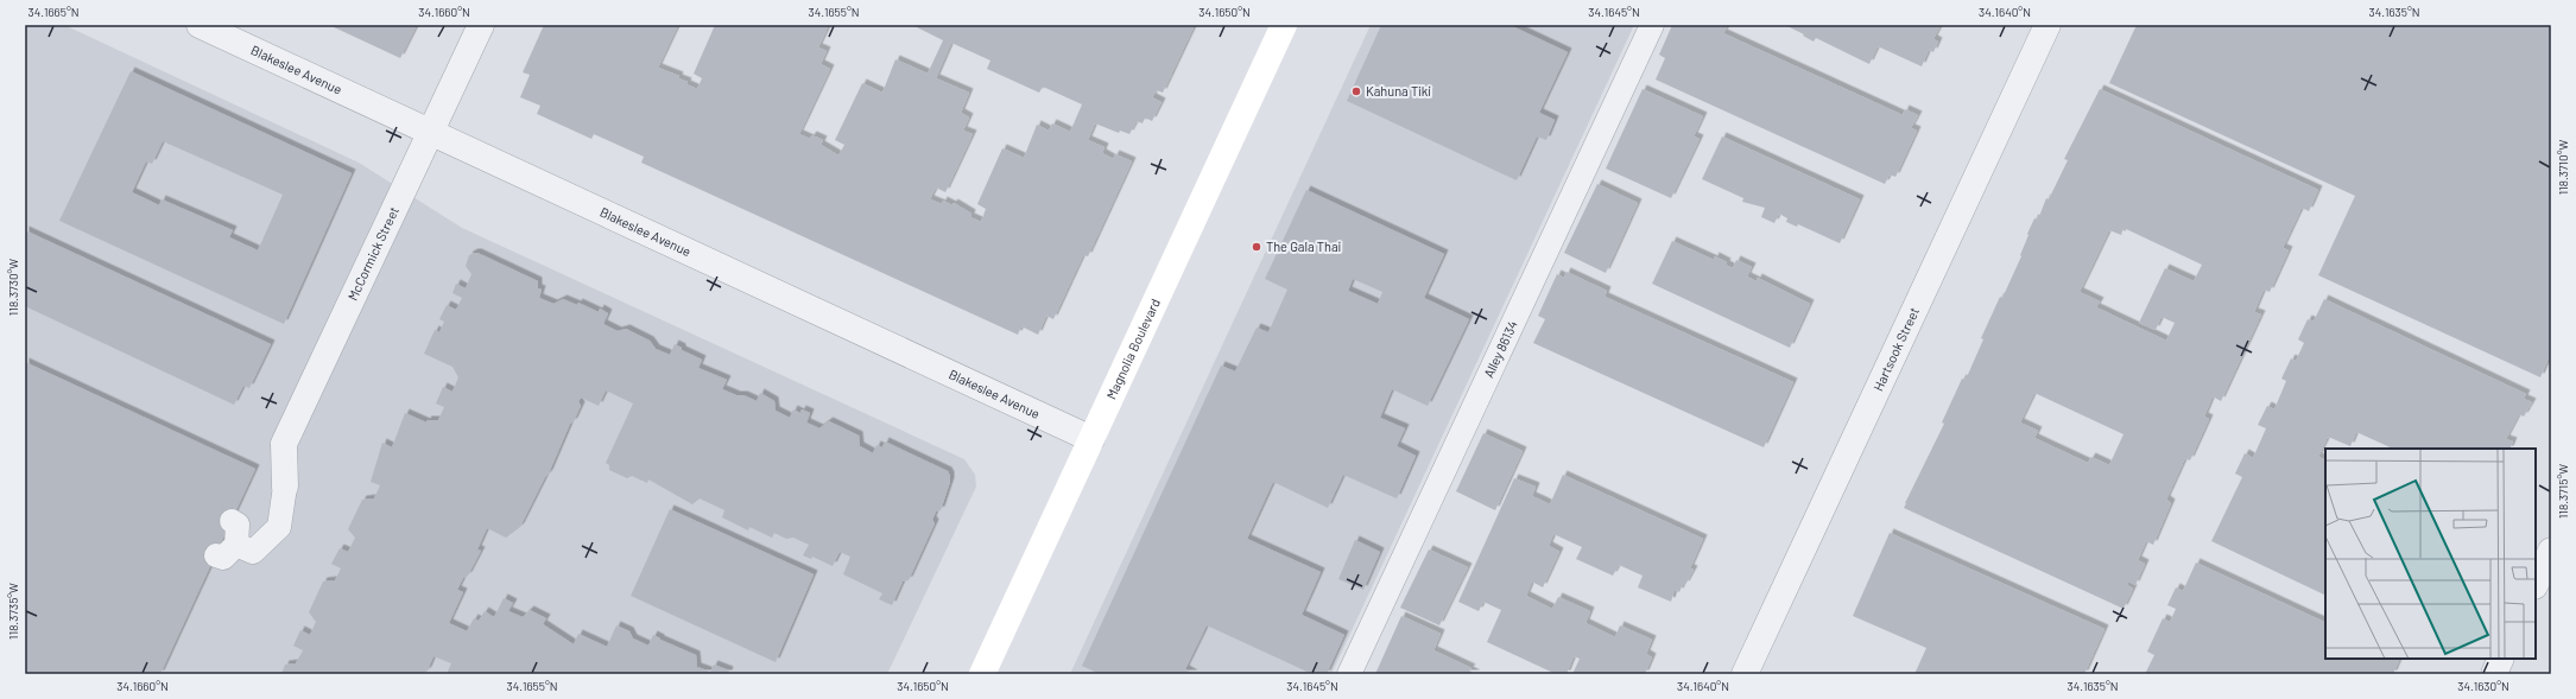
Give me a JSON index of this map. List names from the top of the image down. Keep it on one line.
{"streets":{"main road":["Magnolia Boulevard"],"street":["Blakeslee Avenue","McCormick Street","Hartsook Street"],"lane":["Alley 86134"]},"crossings":[["Blakeslee Avenue","McCormick Street"],["Blakeslee Avenue","Magnolia Boulevard"]],"places":["Kahuna Tiki","The Gala Thai"],"coordinates":["34.1665°N","34.1660°N","34.1655°N","34.1650°N","34.1645°N","34.1640°N","34.1635°N","118.3710°W","118.3730°W","118.3715°W","118.3735°W","34.1630°N"]}
